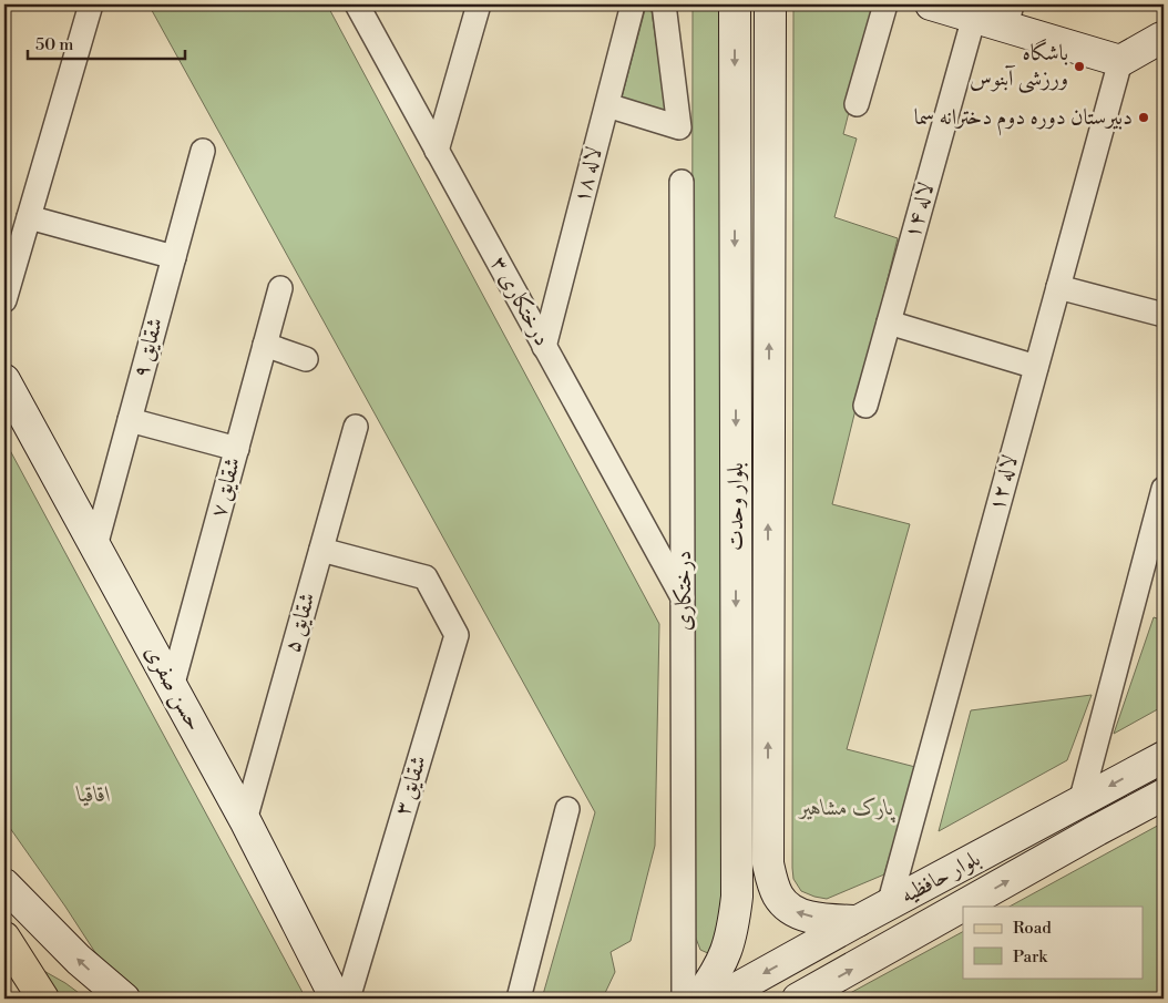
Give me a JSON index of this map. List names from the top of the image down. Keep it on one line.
{"streets":{"street":["لاله ۱۸","لاله ۱۴","درختکاری ۳","شقایق ۹","لاله ۱۲","شقایق ۷","بلوار وحدت","درختکاری","شقایق ۵","حسن صفری","شقایق ۳","بلوار حافظیه"]},"crossings":[["لاله ۱۸","درختکاری ۳"],["درختکاری ۳","درختکاری"],["شقایق ۹","حسن صفری"],["لاله ۱۲","بلوار حافظیه"],["شقایق ۷","حسن صفری"],["بلوار وحدت","بلوار حافظیه"],["شقایق ۵","حسن صفری"],["شقایق ۵","شقایق ۳"]],"parks":["اقاقیا","پارک مشاهیر"],"places":["باشگاه ورزشی آبنوس","دبیرستان دوره دوم دخترانه سما"],"legend":["Road","Park"],"scale_bar":"50 m"}
